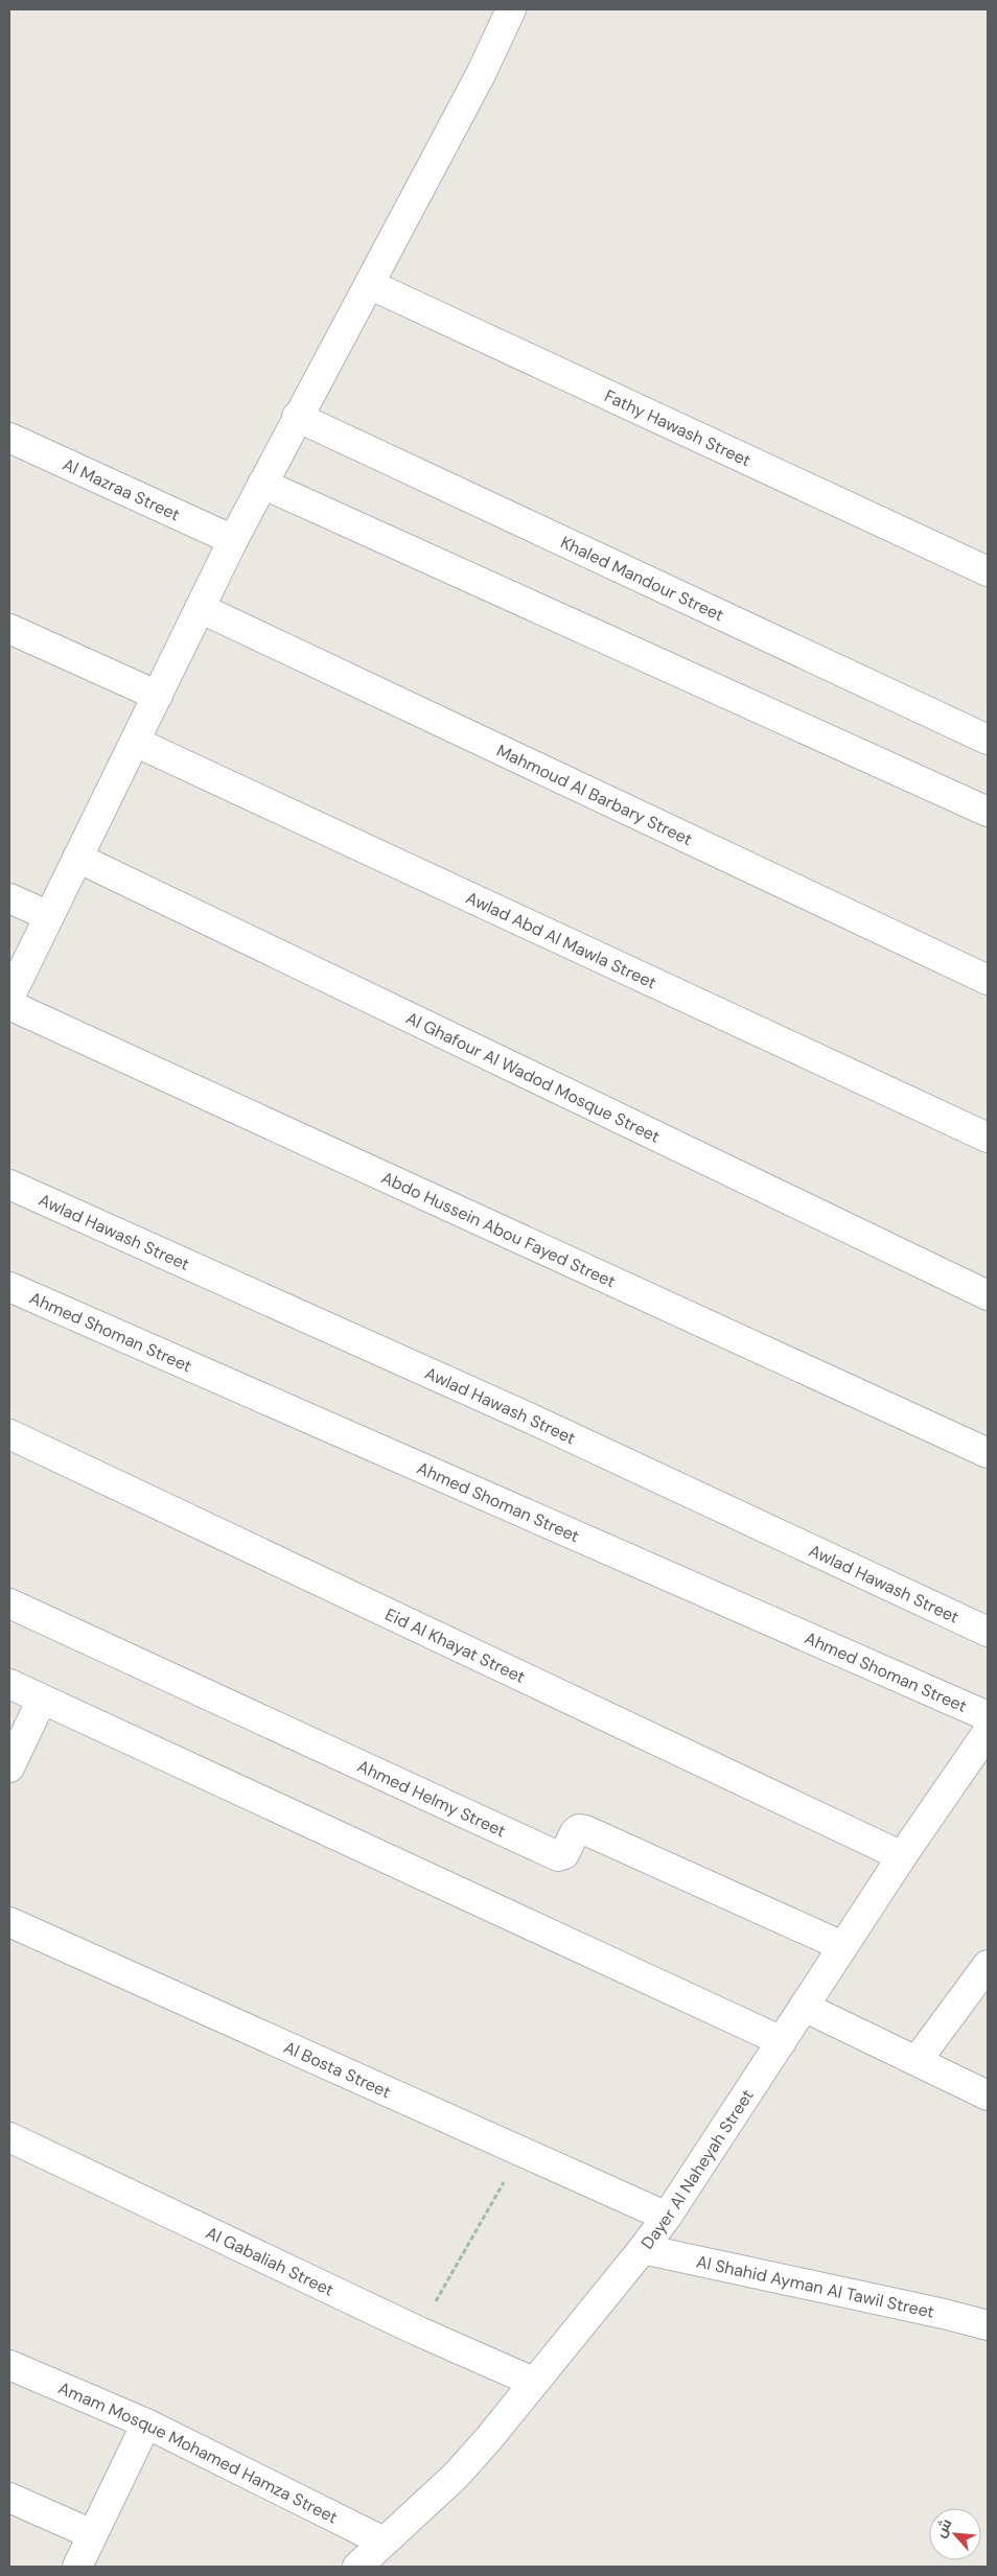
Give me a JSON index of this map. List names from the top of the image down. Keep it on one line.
{"streets":{"street":["Fathy Hawash Street","Al Mazraa Street","Khaled Mandour Street","Mahmoud Al Barbary Street","Awlad Abd Al Mawla Street","Al Ghafour Al Wadod Mosque Street","Abdo Hussein Abou Fayed Street","Awlad Hawash Street","Ahmed Shoman Street","Eid Al Khayat Street","Ahmed Helmy Street","Al Bosta Street","Dayer Al Naheyah Street","Al Gabaliah Street","Al Shahid Ayman Al Tawil Street","Amam Mosque Mohamed Hamza Street"]},"crossings":[["Eid Al Khayat Street","Dayer Al Naheyah Street"],["Ahmed Helmy Street","Dayer Al Naheyah Street"],["Al Bosta Street","Dayer Al Naheyah Street"],["Dayer Al Naheyah Street","Al Gabaliah Street"],["Dayer Al Naheyah Street","Al Shahid Ayman Al Tawil Street"],["Dayer Al Naheyah Street","Amam Mosque Mohamed Hamza Street"]],"north":"top left"}
